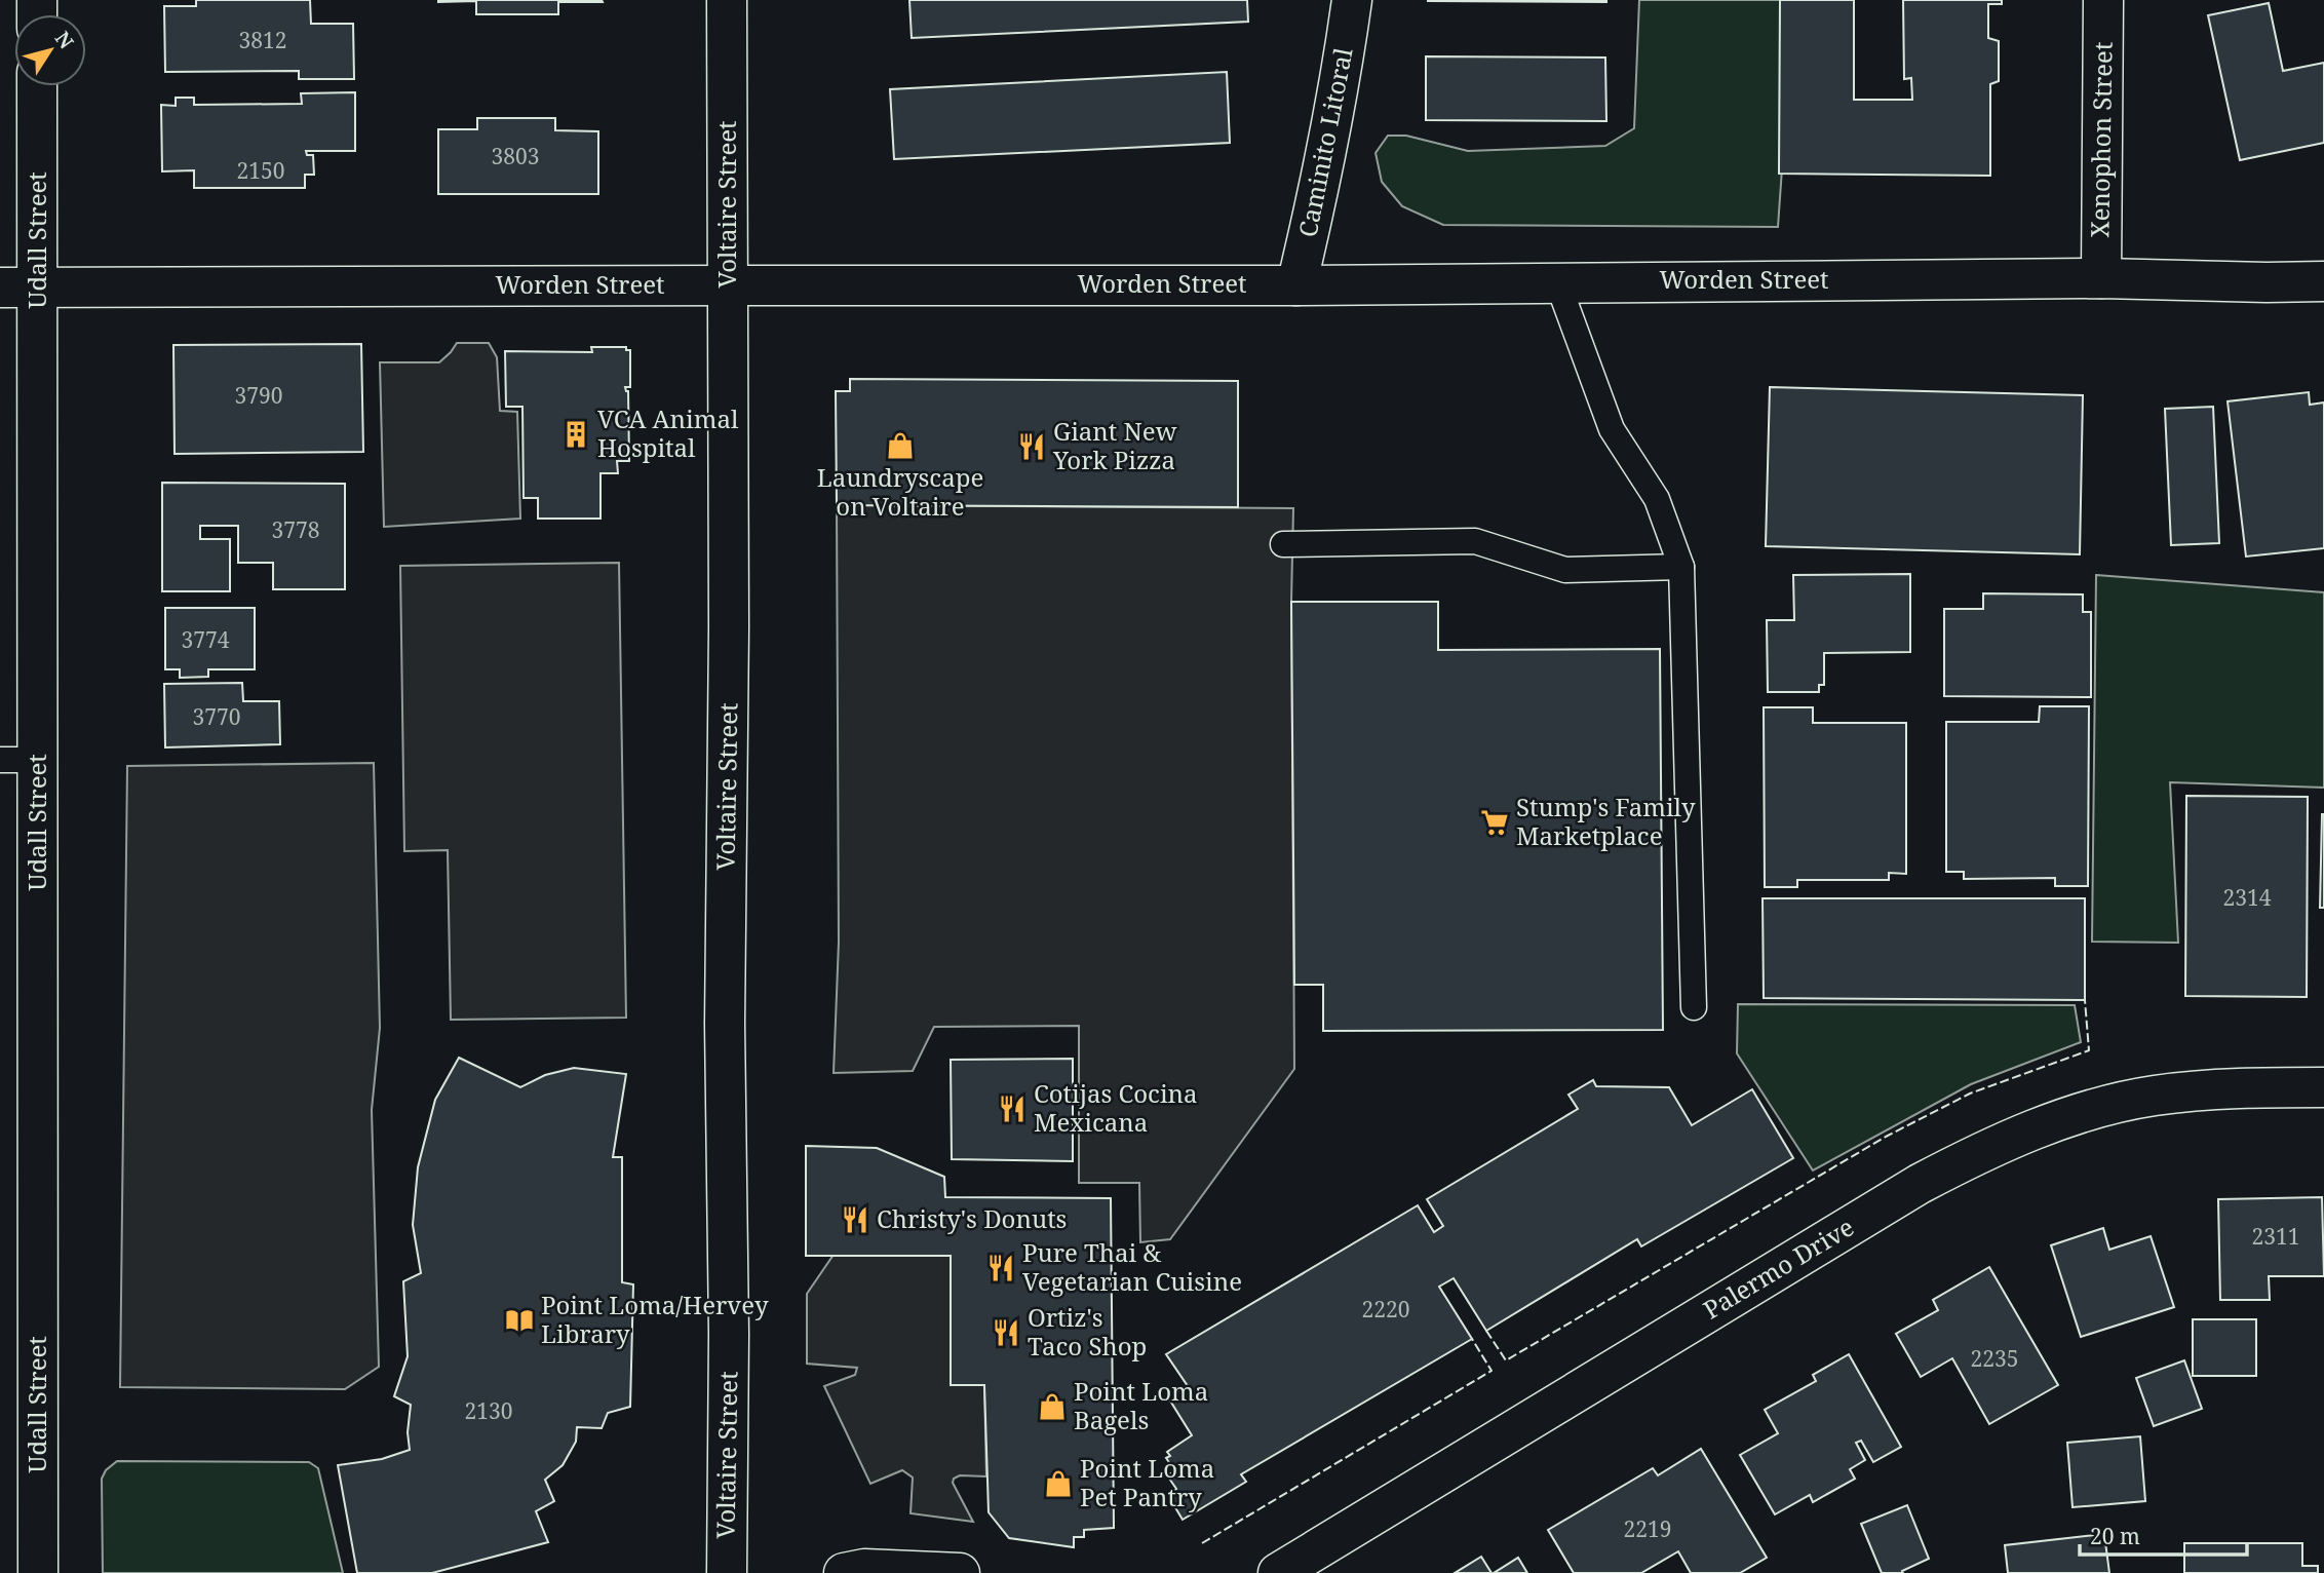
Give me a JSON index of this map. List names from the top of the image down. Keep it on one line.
{"streets":{"street":["Xenophon Street","Caminito Litoral","Voltaire Street","Udall Street","Worden Street","Palermo Drive"]},"crossings":[["Xenophon Street","Worden Street"],["Caminito Litoral","Worden Street"],["Voltaire Street","Worden Street"],["Udall Street","Worden Street"]],"places":{"building":["VCA Animal Hospital"],"shop":["Laundryscape on Voltaire","Point Loma Bagels","Point Loma Pet Pantry"],"restaurant":["Giant New York Pizza","Cotijas Cocina Mexicana","Christy's Donuts","Pure Thai & Vegetarian Cuisine","Ortiz's Taco Shop"],"supermarket":["Stump's Family Marketplace"],"library":["Point Loma/Hervey Library"]},"house_numbers":["3812","3803","2150","3790","3778","3774","3770","2314","2311","2220","2235","2130","2219"],"scale_bar":"20 m","north":"top right"}
